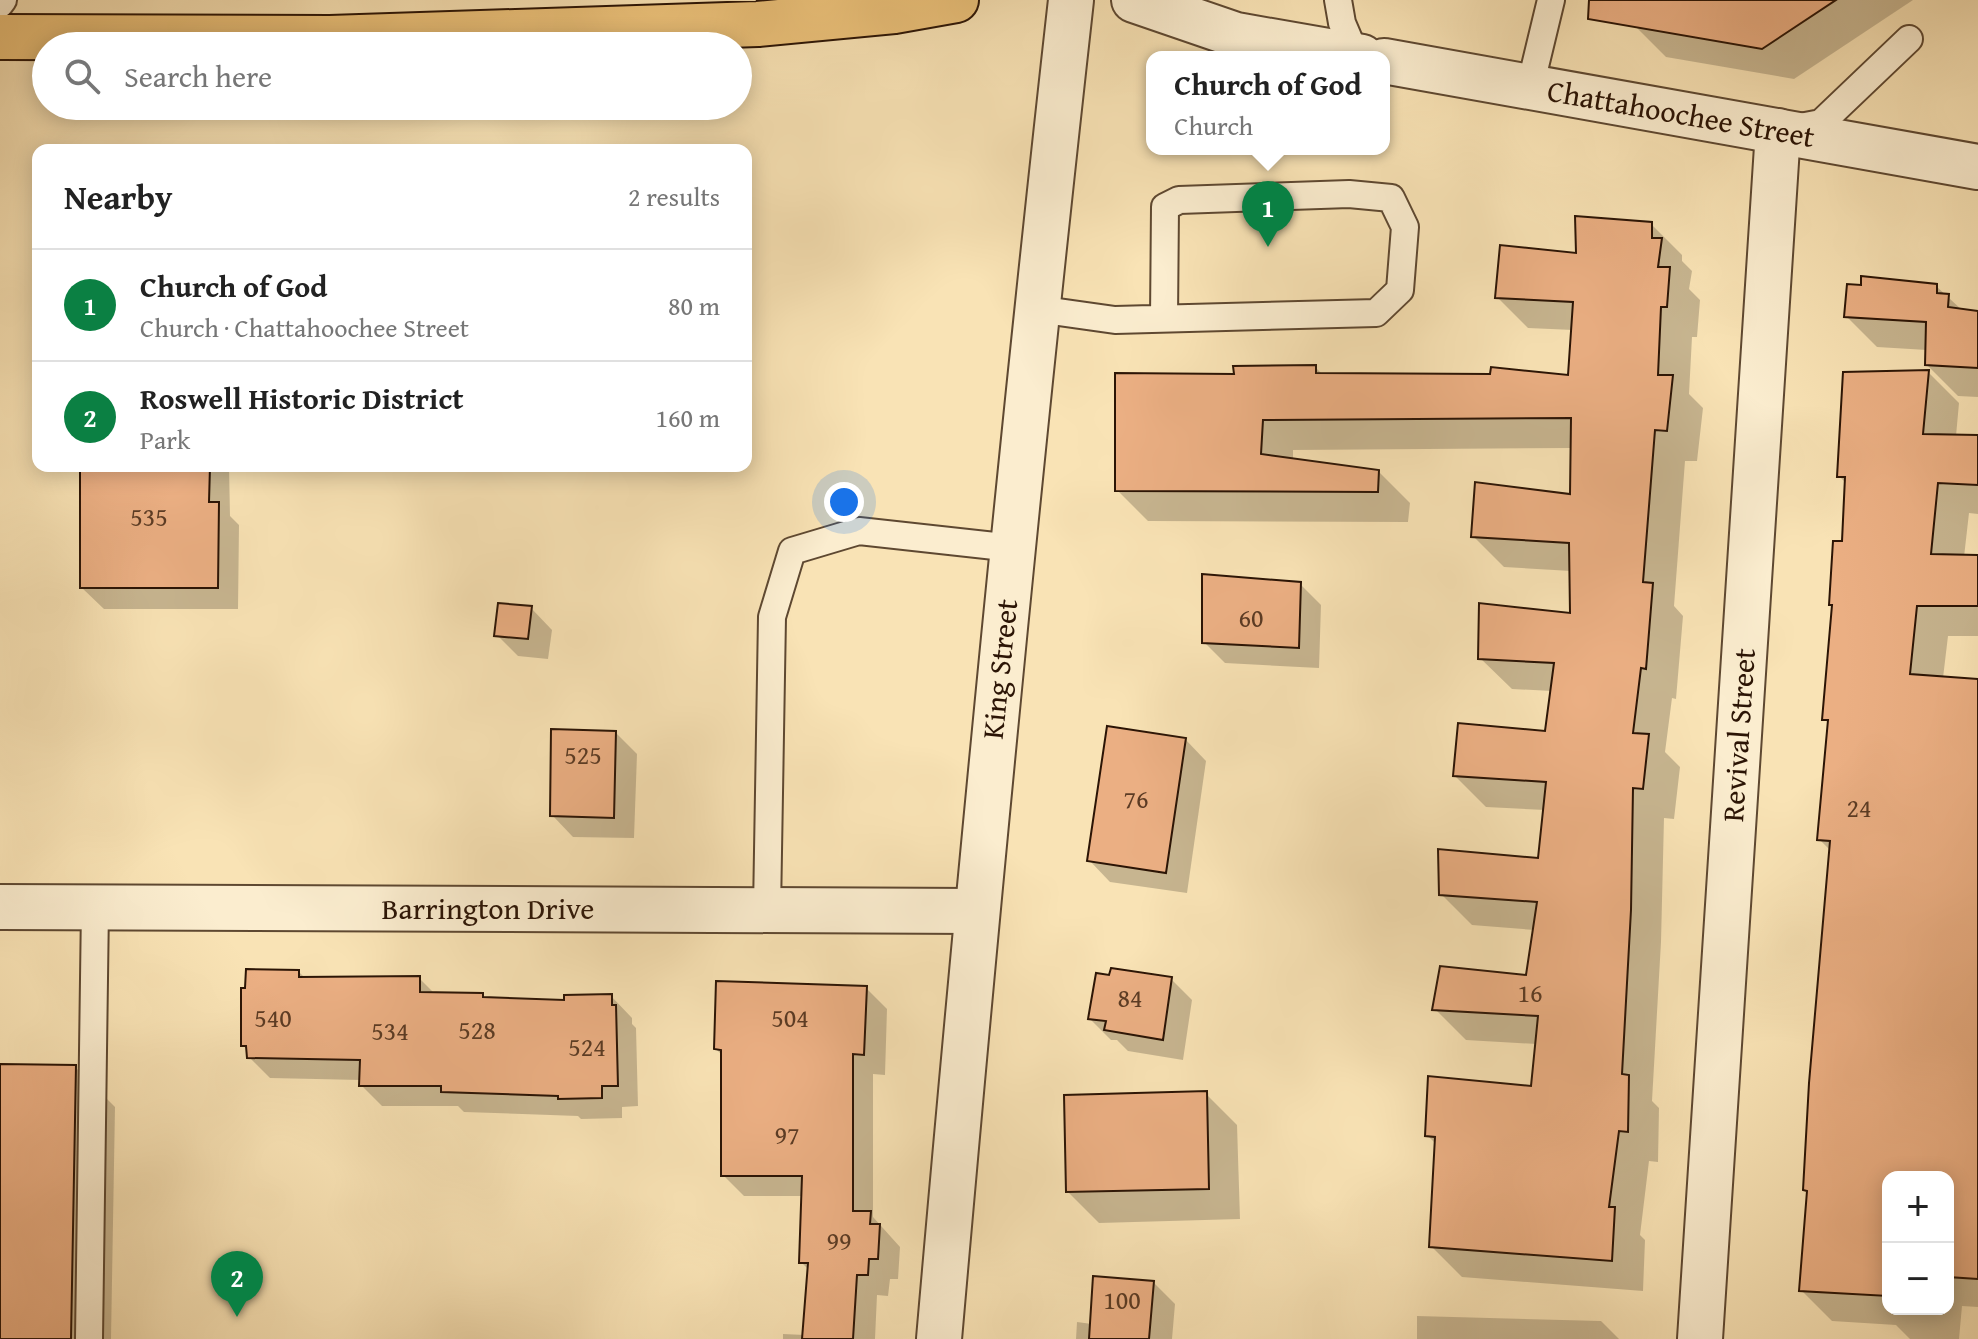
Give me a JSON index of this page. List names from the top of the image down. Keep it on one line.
{"streets":{"street":["Chattahoochee Street","King Street","Revival Street","Barrington Drive"]},"crossings":[["Chattahoochee Street","Revival Street"],["King Street","Barrington Drive"]],"house_numbers":["535","60","525","76","24","16","84","540","504","528","534","524","97","99","100"],"page":{"search":"Search here","popup":["Church of God","Church"],"heading":["Nearby","2 results"],"pins":["1","2"],"list":[{"mark":"1","name":"Church of God","note":"Church · Chattahoochee Street","value":"80 m"},{"mark":"2","name":"Roswell Historic District","note":"Park","value":"160 m"}],"map_buttons":["+","−"]}}
